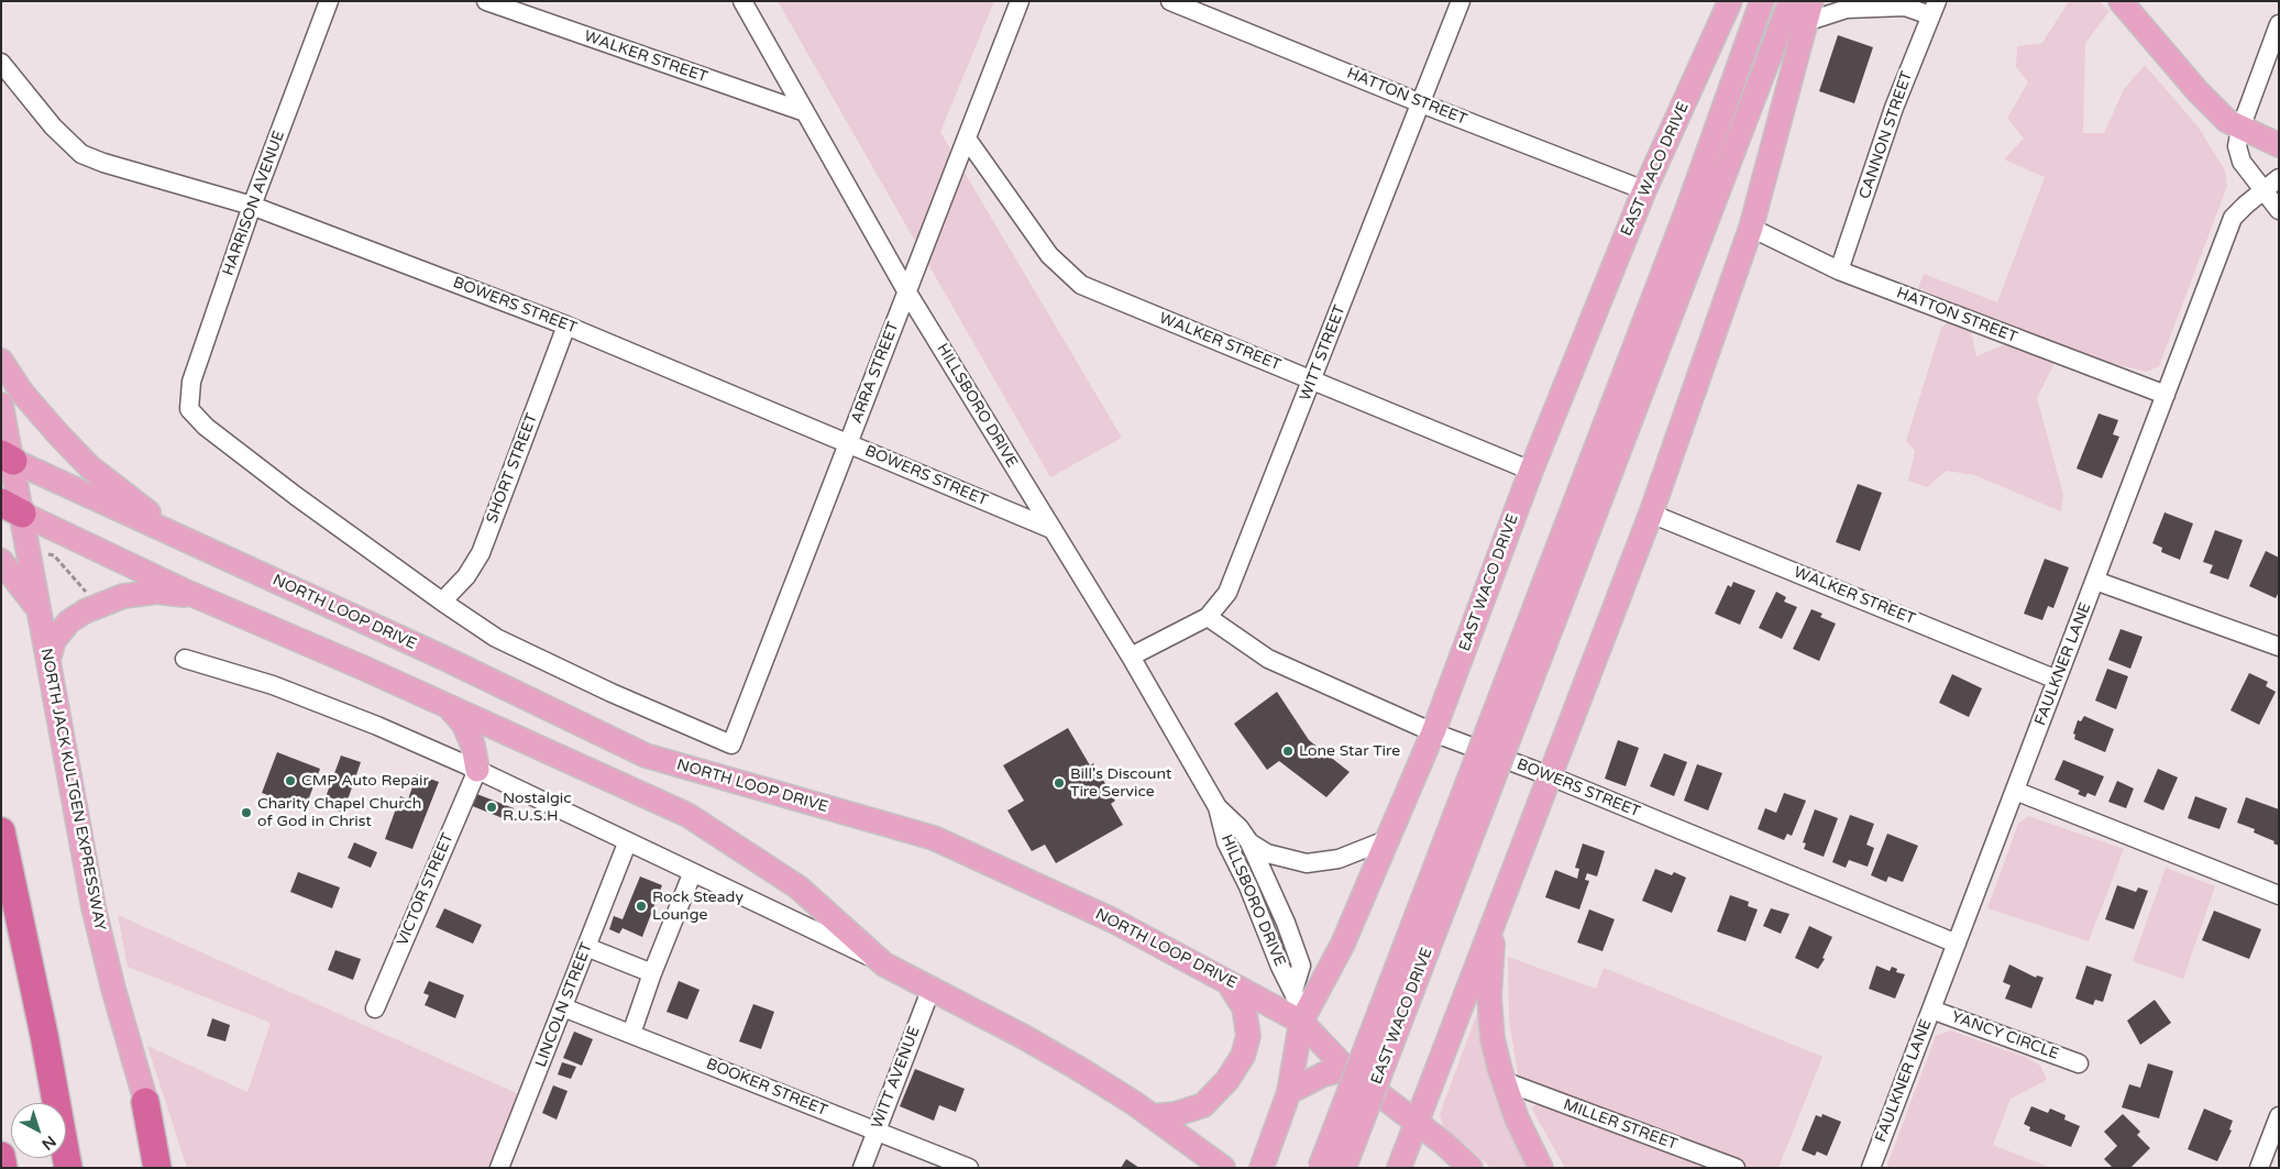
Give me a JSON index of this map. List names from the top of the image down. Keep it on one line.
{"streets":{"main road":["EAST WACO DRIVE","NORTH LOOP DRIVE","NORTH JACK KULTGEN EXPRESSWAY"],"street":["WALKER STREET","HATTON STREET","CANNON STREET","HARRISON AVENUE","BOWERS STREET","WITT STREET","ARRA STREET","HILLSBORO DRIVE","SHORT STREET","FAULKNER LANE","VICTOR STREET","LINCOLN STREET","YANCY CIRCLE","WITT AVENUE","BOOKER STREET","MILLER STREET"]},"crossings":[["WALKER STREET","EAST WACO DRIVE"],["WALKER STREET","WITT STREET"],["WALKER STREET","ARRA STREET"],["WALKER STREET","HILLSBORO DRIVE"],["WALKER STREET","FAULKNER LANE"],["HATTON STREET","CANNON STREET"],["HATTON STREET","EAST WACO DRIVE"],["HATTON STREET","WITT STREET"],["HATTON STREET","FAULKNER LANE"],["EAST WACO DRIVE","BOWERS STREET"],["EAST WACO DRIVE","HILLSBORO DRIVE"],["EAST WACO DRIVE","NORTH LOOP DRIVE"],["HARRISON AVENUE","BOWERS STREET"],["HARRISON AVENUE","ARRA STREET"],["HARRISON AVENUE","SHORT STREET"],["BOWERS STREET","WITT STREET"],["BOWERS STREET","ARRA STREET"],["BOWERS STREET","HILLSBORO DRIVE"],["BOWERS STREET","SHORT STREET"],["BOWERS STREET","FAULKNER LANE"],["WITT STREET","HILLSBORO DRIVE"],["ARRA STREET","HILLSBORO DRIVE"],["ARRA STREET","SHORT STREET"],["HILLSBORO DRIVE","NORTH LOOP DRIVE"],["NORTH LOOP DRIVE","NORTH JACK KULTGEN EXPRESSWAY"],["FAULKNER LANE","YANCY CIRCLE"],["LINCOLN STREET","BOOKER STREET"],["WITT AVENUE","BOOKER STREET"]],"places":["Lone Star Tire","CMP Auto Repair","Bill's Discount Tire Service","Nostalgic R.U.S.H","Charity Chapel Church of God in Christ","Rock Steady Lounge"],"north":"bottom right"}
